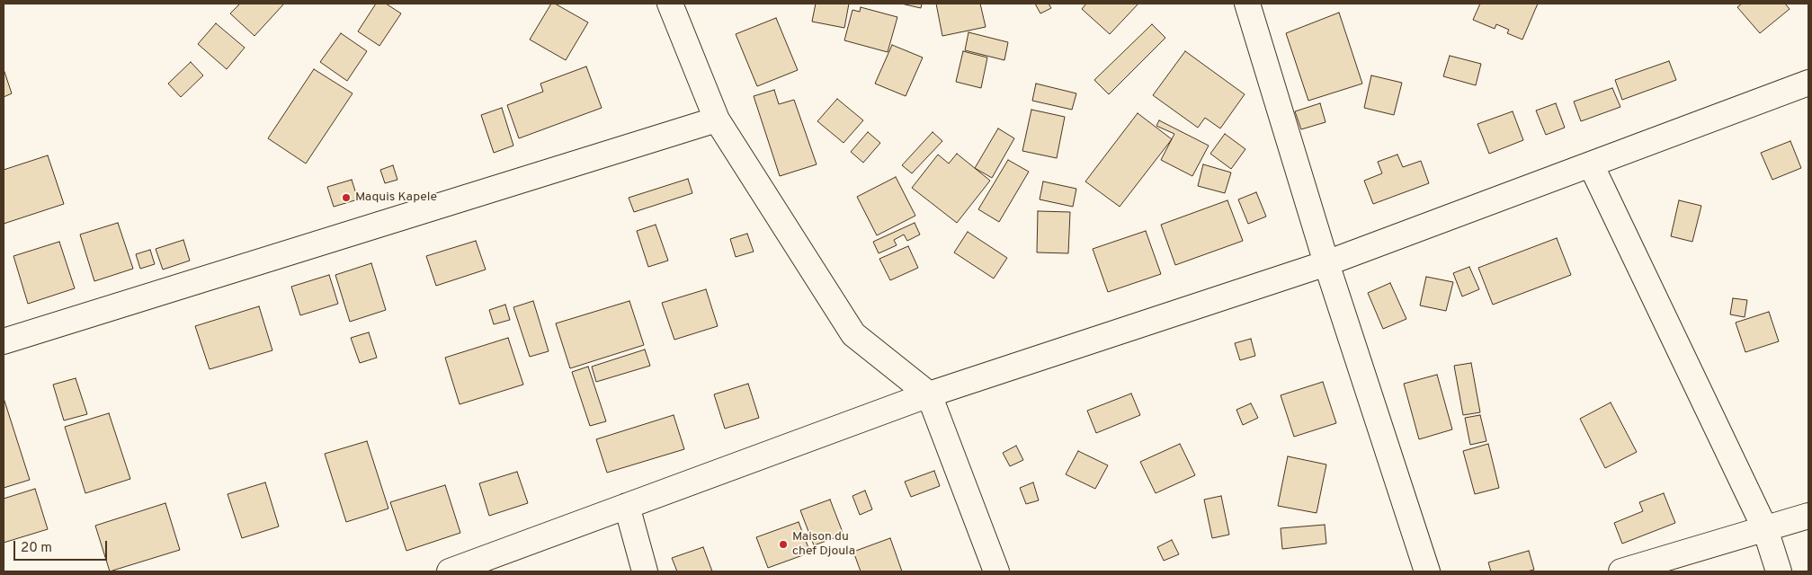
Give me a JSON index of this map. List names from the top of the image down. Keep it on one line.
{"places":["Maquis Kapele","Maison du chef Djoula"],"scale_bar":"20 m"}
